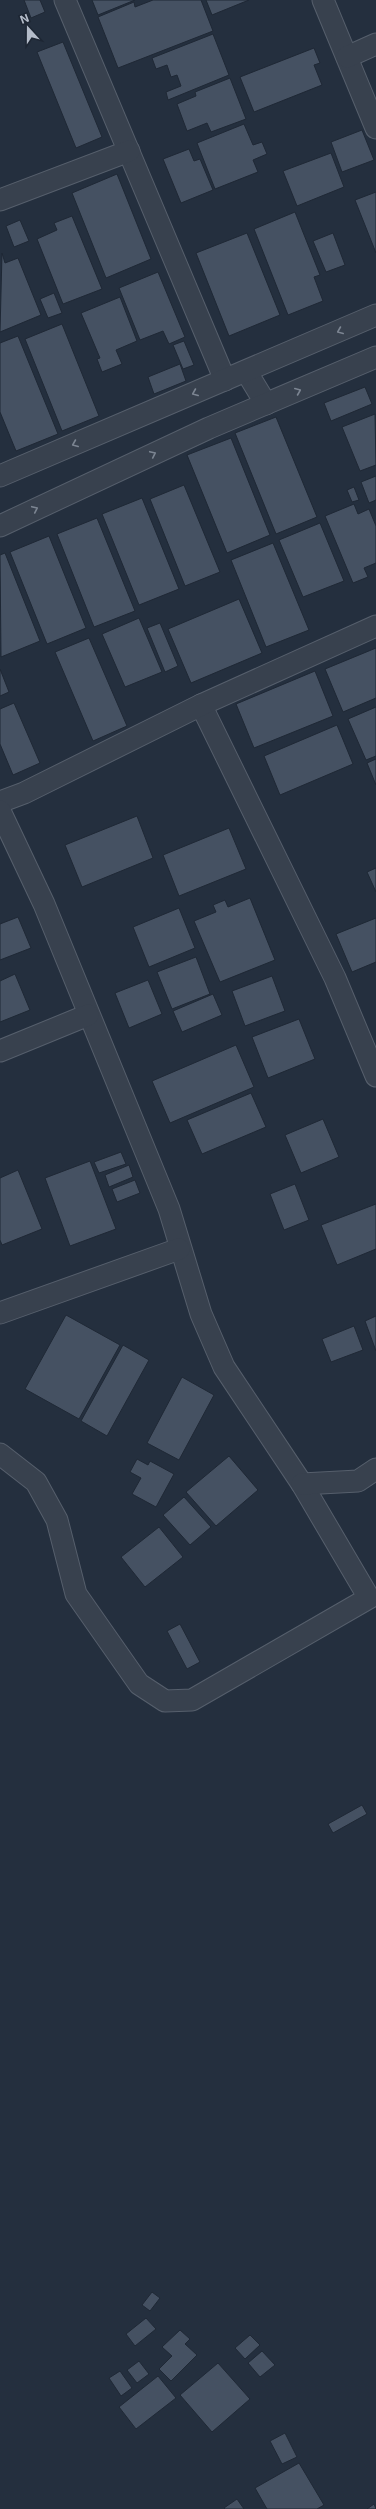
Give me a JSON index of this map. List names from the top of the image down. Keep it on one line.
{"north":"top"}
